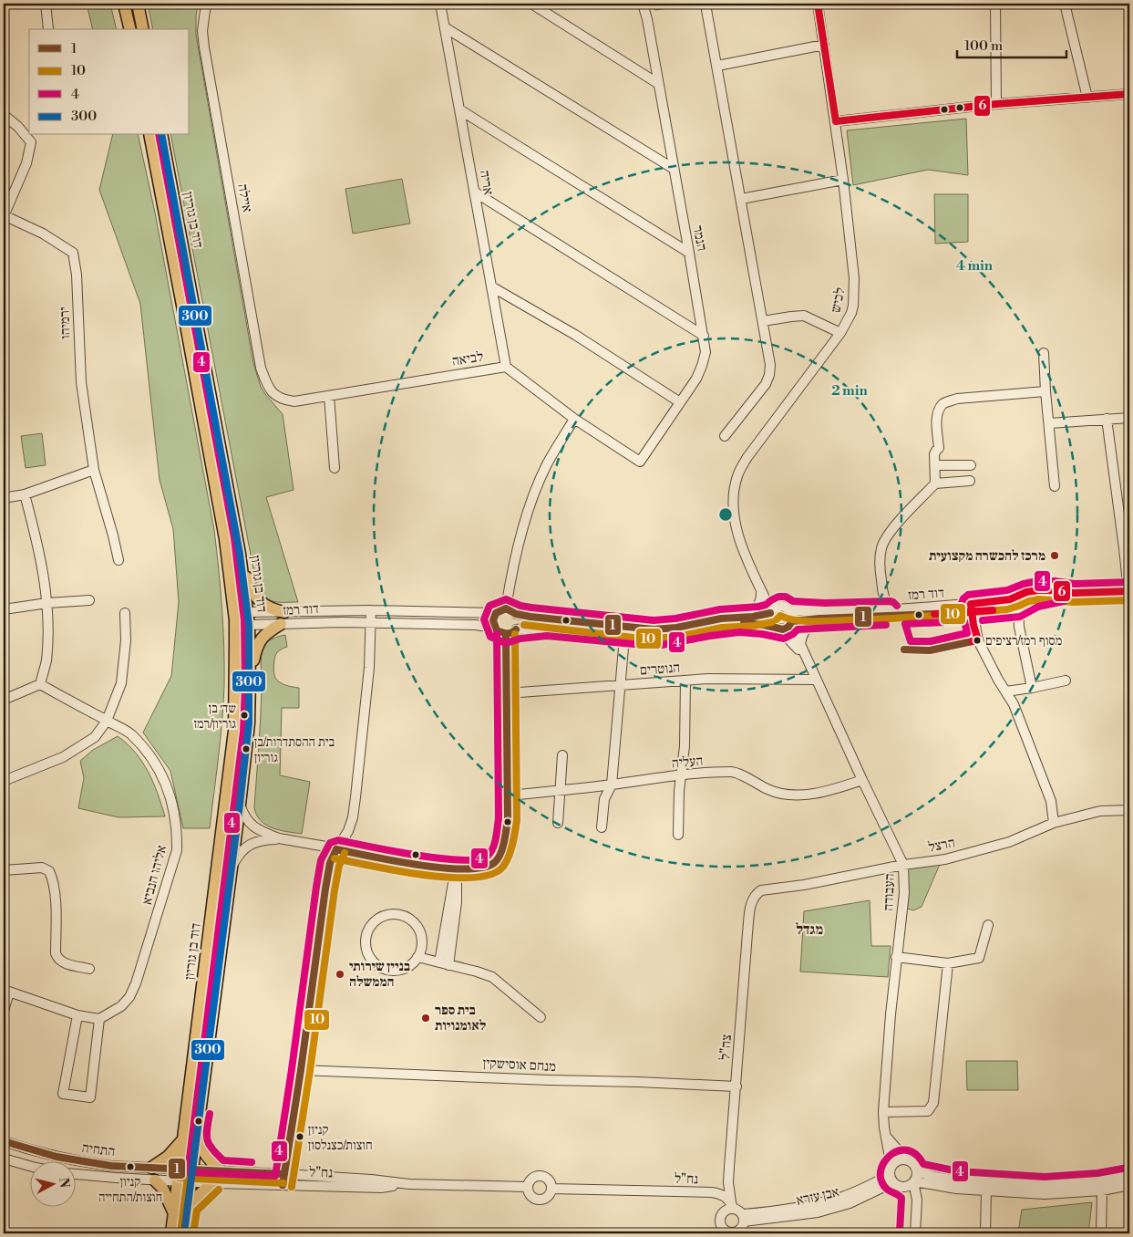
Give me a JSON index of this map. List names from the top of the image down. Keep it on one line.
{"streets":{"main road":["דוד בן גוריון"],"street":["אריה","איילה","הנמר","לכיש","ירמיהו","לביאה","דוד רמז","הנוטרים","העליה","הרצל","אליהו הנביא","העבודה","צה\"ל","מנחם אוסישקין","התחיה","נח\"ל","אבן עזרא"]},"crossings":[["אריה","לביאה"],["איילה","לביאה"],["דוד בן גוריון","דוד רמז"],["דוד בן גוריון","התחיה"],["דוד בן גוריון","נח\"ל"],["לכיש","דוד רמז"],["לכיש","העבודה"],["דוד רמז","העבודה"],["הנוטרים","העבודה"],["העליה","העבודה"],["הרצל","העבודה"],["הרצל","צה\"ל"],["העבודה","אבן עזרא"],["צה\"ל","מנחם אוסישקין"],["צה\"ל","נח\"ל"],["צה\"ל","אבן עזרא"],["התחיה","נח\"ל"],["נח\"ל","אבן עזרא"]],"districts":["מגדל"],"places":["מרכז להכשרה מקצועית","מסוף רמז/רציפים","שד׳ בן גוריון/רמז","בית ההסתדרות/בן גוריון","בניין שירותי הממשלה","בית ספר לאומנויות","קניון חוצות/כצנלסון","קניון חוצות/התחייה"],"lines":["transit line 6","transit line 4","transit line 300","transit line 10","transit line 1"],"legend":["1","10","4","300"],"scale_bar":"100 m","north":"right","rings":["4 min","2 min"]}
